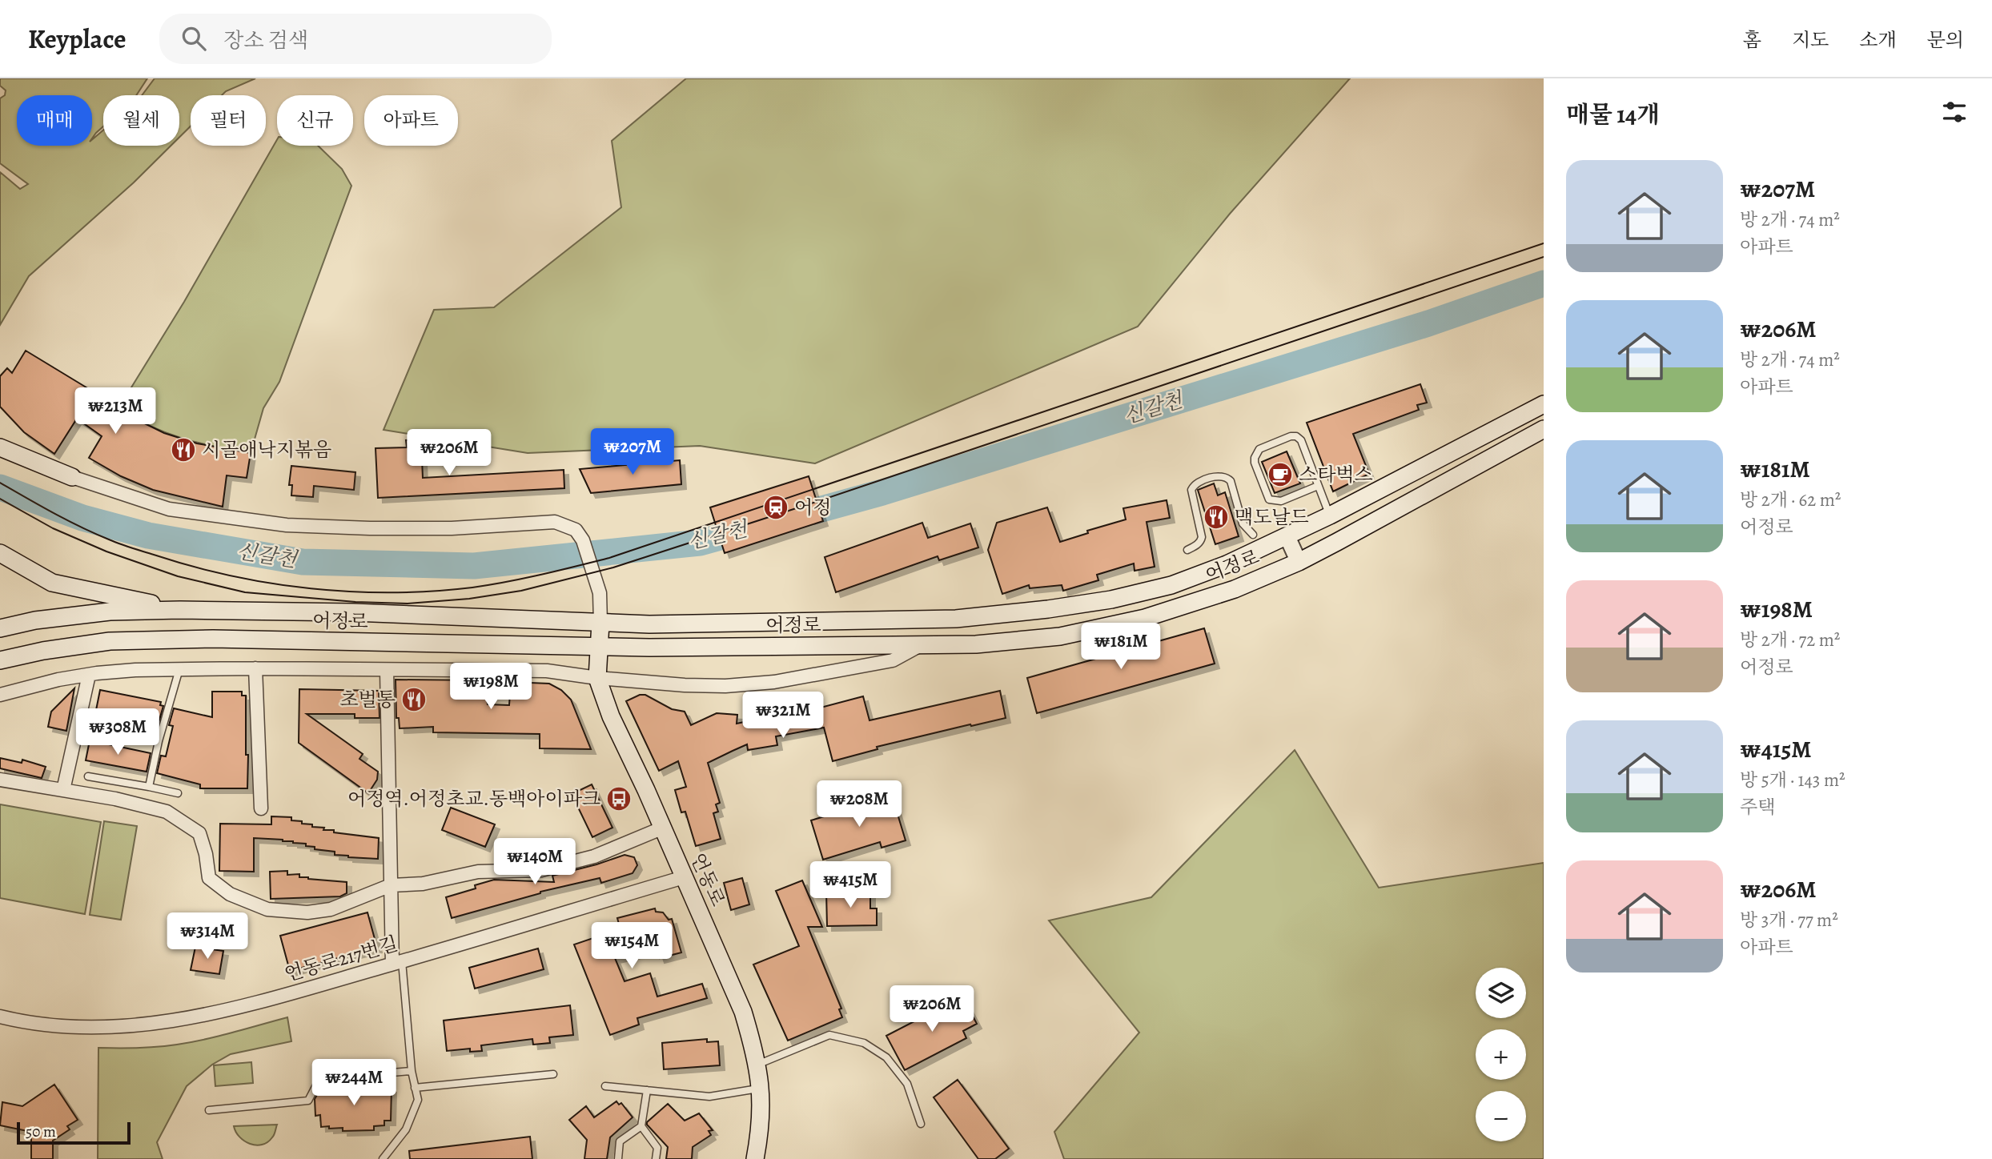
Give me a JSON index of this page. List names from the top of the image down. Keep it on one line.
{"streets":{"main road":["어정로","언동로"],"street":["언동로217번길"]},"crossings":[["어정로","언동로"],["언동로","언동로217번길"]],"water":["신갈천"],"places":{"restaurant":["시골애낙지볶음","맥도날드","초벌통"],"cafe":["스타벅스"],"station":["어정"],"bus stop":["어정역.어정초교.동백아이파크"]},"scale_bar":"50 m","page":{"header":"Keyplace","search":"장소 검색","nav":["홈","지도","소개","문의"],"heading":"매물 14개","chip":["매매","월세","필터","신규","아파트"],"list":[{"name":"₩207M","note":"방 2개 · 74 m² · 아파트"},{"name":"₩206M","note":"방 2개 · 74 m² · 아파트"},{"name":"₩181M","note":"방 2개 · 62 m² · 어정로"},{"name":"₩198M","note":"방 2개 · 72 m² · 어정로"},{"name":"₩415M","note":"방 5개 · 143 m² · 주택"},{"name":"₩206M","note":"방 3개 · 77 m² · 아파트"}],"price":["₩213M","₩207M","₩206M","₩181M","₩198M","₩321M","₩308M","₩208M","₩140M","₩415M","₩314M","₩154M","₩206M","₩244M"],"map_buttons":["+","−"],"scale":"50 m"}}
